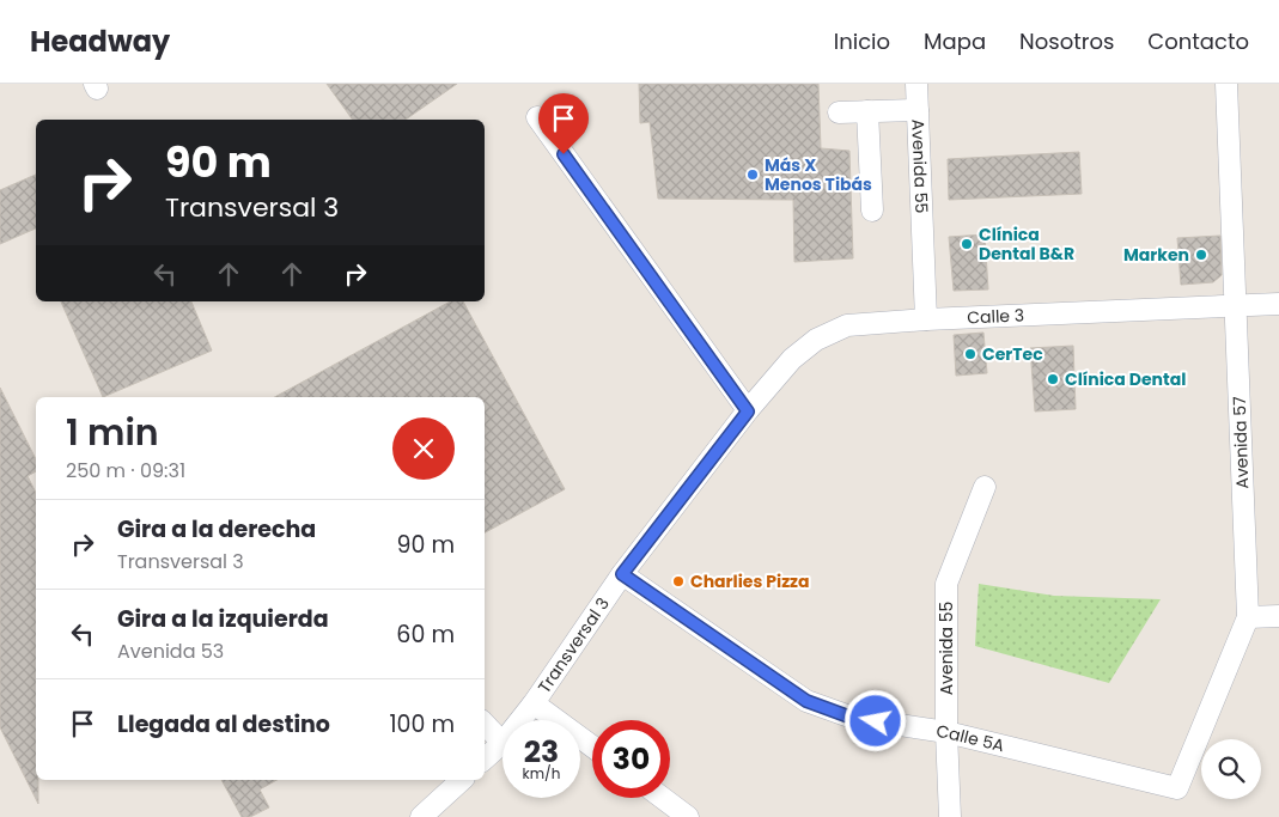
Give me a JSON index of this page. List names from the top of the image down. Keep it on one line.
{"streets":{"street":["Avenida 55","Calle 3","Avenida 57","Transversal 3","Calle 5A"]},"crossings":[["Avenida 55","Calle 3"],["Avenida 55","Calle 5A"],["Calle 3","Avenida 57"],["Calle 3","Transversal 3"],["Avenida 57","Calle 5A"],["Transversal 3","Calle 5A"]],"places":["Más X Menos Tibás","Clínica Dental B&R","Marken","CerTec","Clínica Dental","Charlies Pizza"],"page":{"header":"Headway","nav":["Inicio","Mapa","Nosotros","Contacto"],"turn":["90 m","Transversal 3"],"heading":["1 min","250 m · 09:31"],"list":[{"name":"Gira a la derecha","note":"Transversal 3","value":"90 m"},{"name":"Gira a la izquierda","note":"Avenida 53","value":"60 m"},{"name":"Llegada al destino","value":"100 m"}],"speed":"23 km/h","limit":"30"}}
